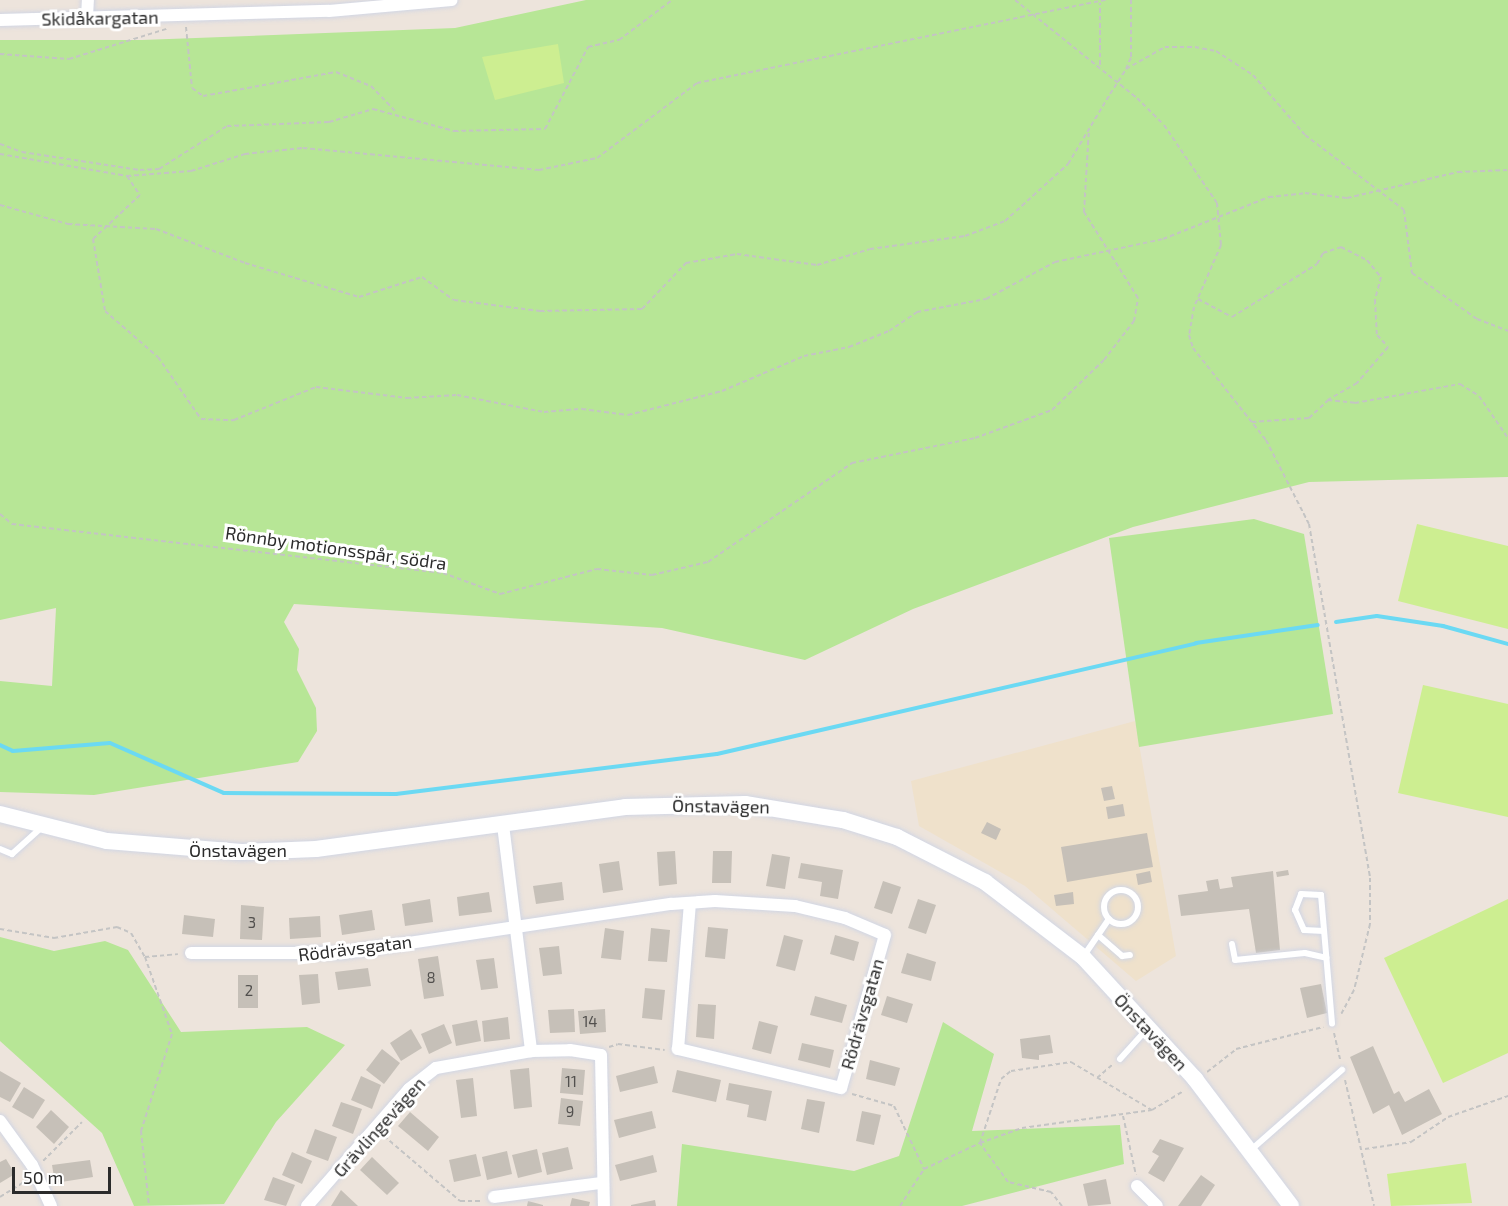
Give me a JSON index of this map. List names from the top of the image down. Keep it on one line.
{"streets":{"street":["Skidåkargatan","Önstavägen","Rödrävsgatan","Grävlingevägen"],"path":["Rönnby motionsspår, södra"]},"house_numbers":["3","8","2","14","11","9"],"scale_bar":"50 m"}
